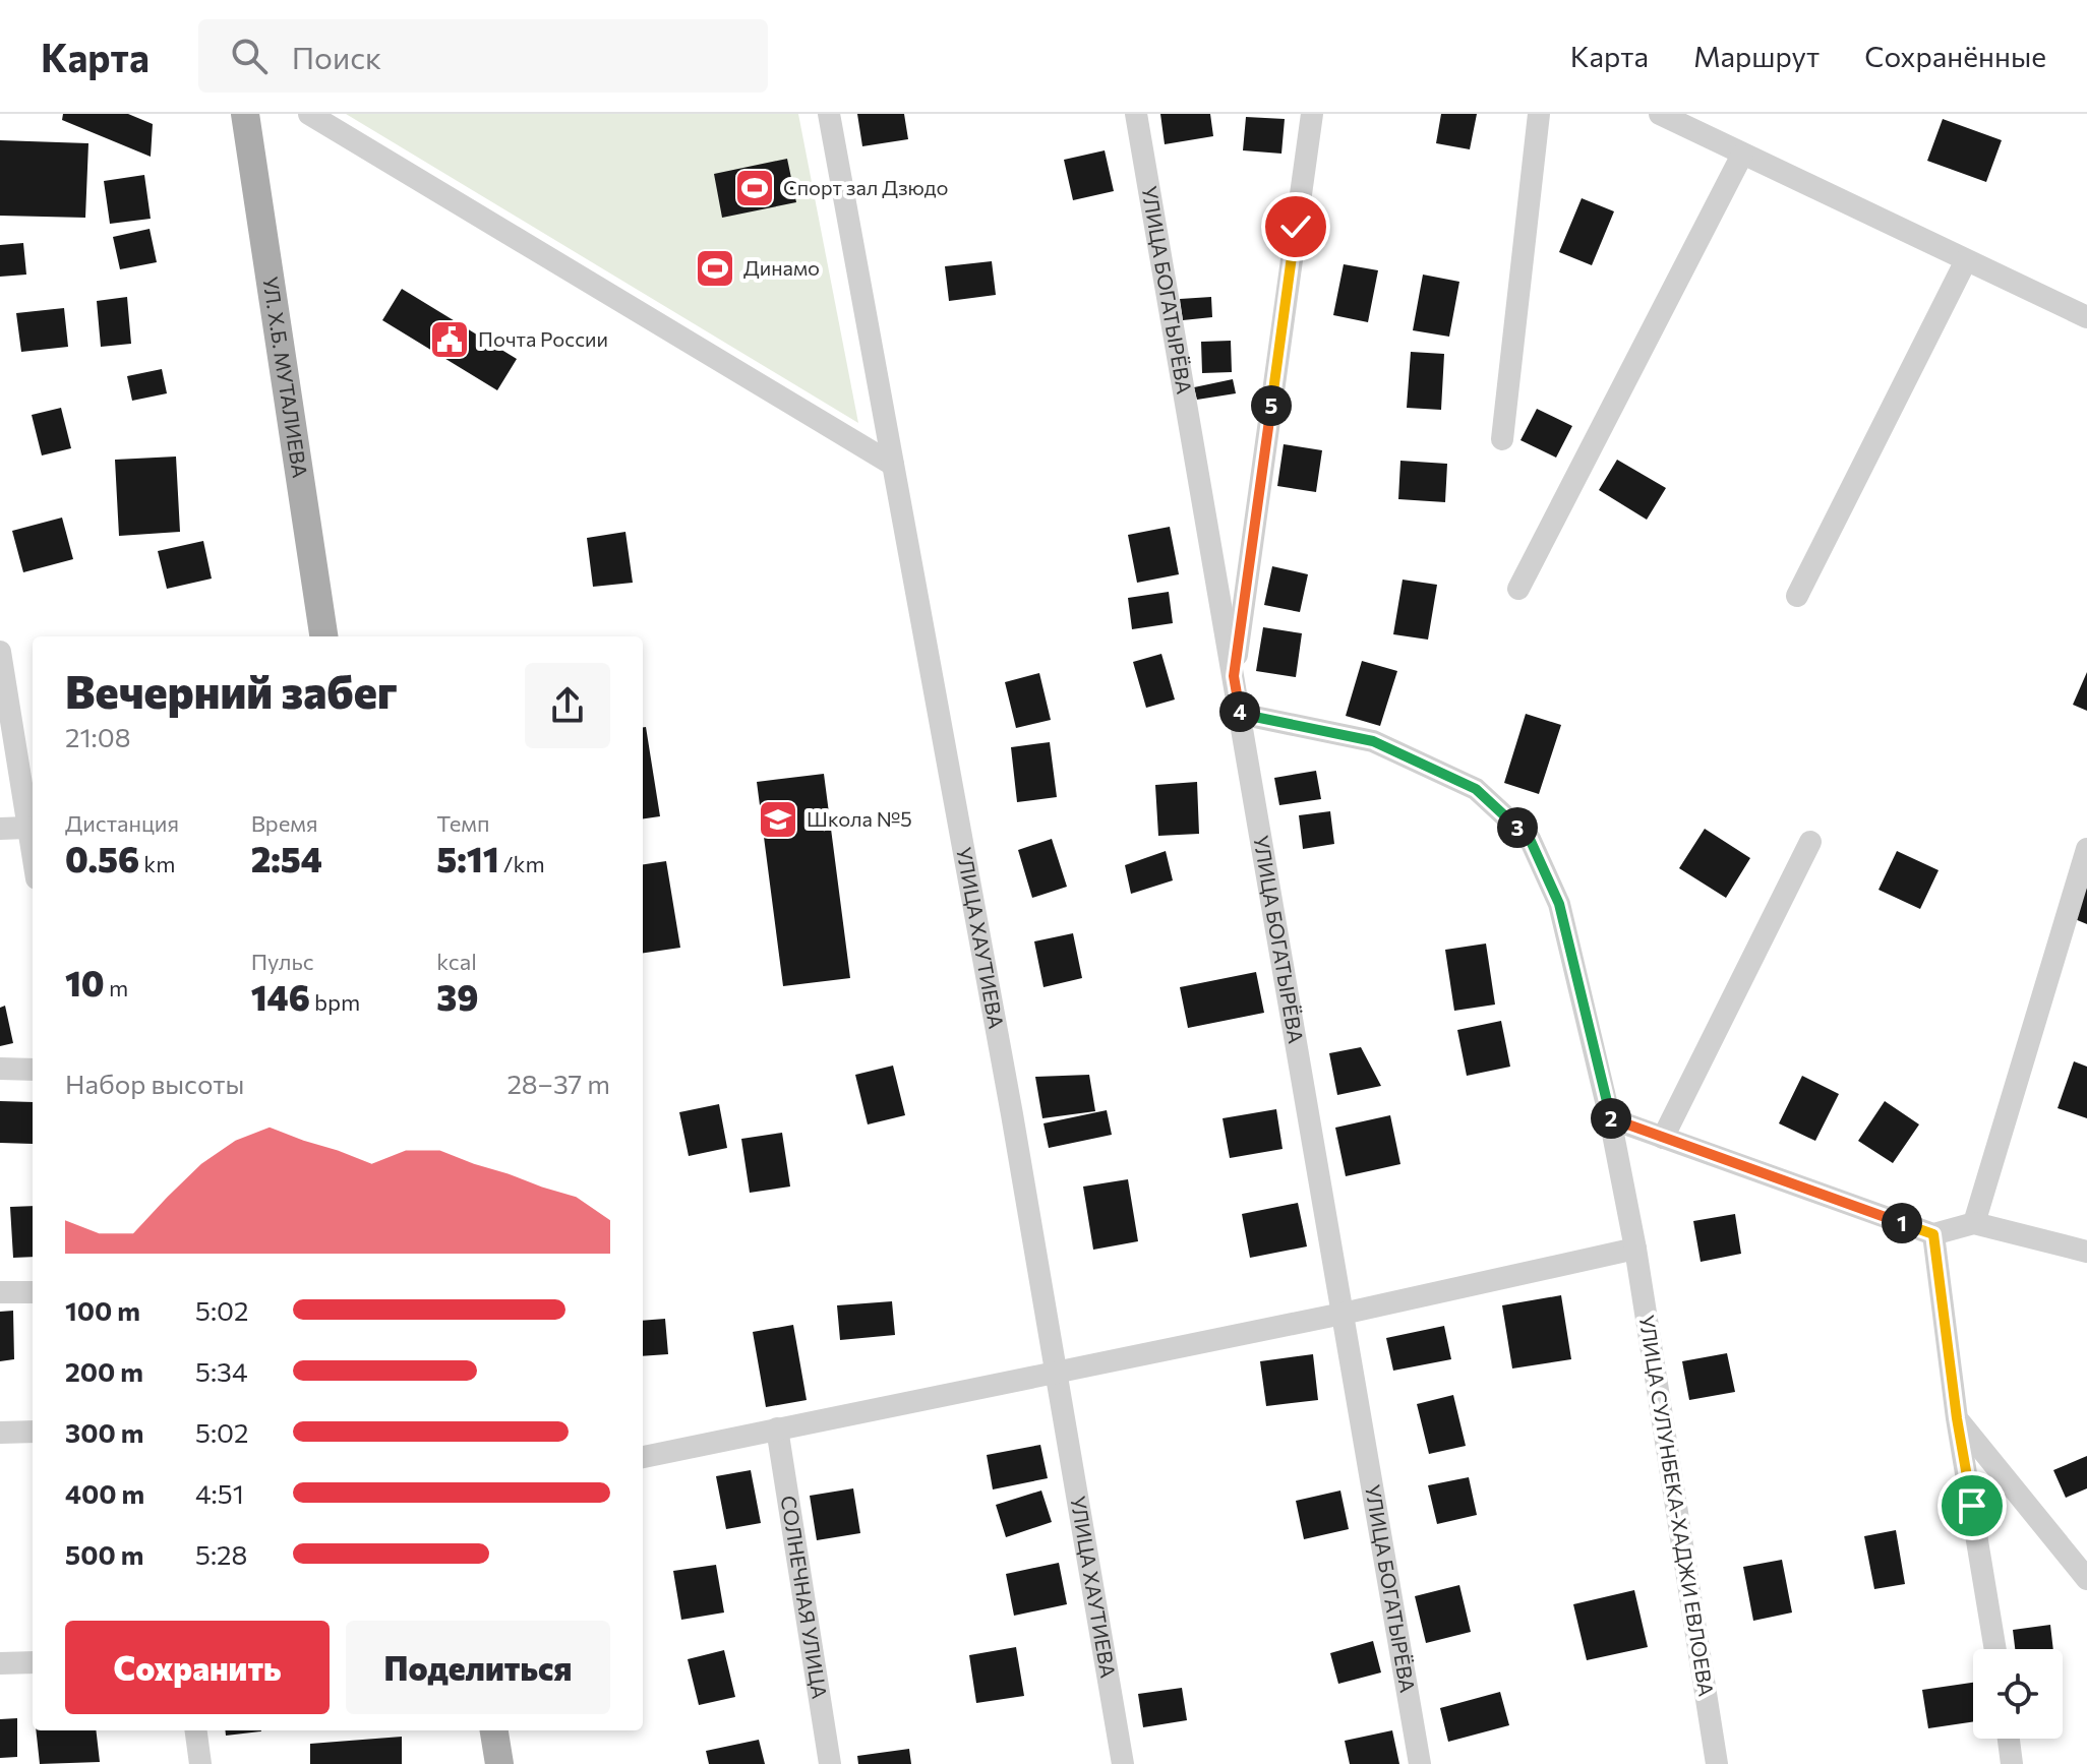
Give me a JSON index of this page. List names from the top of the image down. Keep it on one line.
{"streets":{"main road":["УЛ. Х.Б. МУТАЛИЕВА"],"street":["УЛИЦА БОГАТЫРЁВА","УЛИЦА ХАУТИЕВА","УЛИЦА СУЛУНБЕКА-ХАДЖИ ЕВЛОЕВА","СОЛНЕЧНАЯ УЛИЦА"]},"crossings":[["УЛИЦА БОГАТЫРЁВА","УЛИЦА СУЛУНБЕКА-ХАДЖИ ЕВЛОЕВА"]],"places":{"sports":["Спорт зал Дзюдо","Динамо"],"public building":["Почта России"],"school or university":["Школа №5"]},"page":{"header":"Карта","search":"Поиск","nav":["Карта","Маршрут","Сохранённые"],"pins":["5","4","3","2","1"],"heading":["Вечерний забег","21:08"],"stats":[["Дистанция","0.56 km"],["Время","2:54"],["Темп","5:11 /km"],["10 m"],["Пульс","146 bpm"],["kcal","39"]],"chart":["Набор высоты","28–37 m"],"list":[{"name":"100 m","note":"5:02"},{"name":"200 m","note":"5:34"},{"name":"300 m","note":"5:02"},{"name":"400 m","note":"4:51"},{"name":"500 m","note":"5:28"}],"buttons":["Сохранить","Поделиться"]}}
